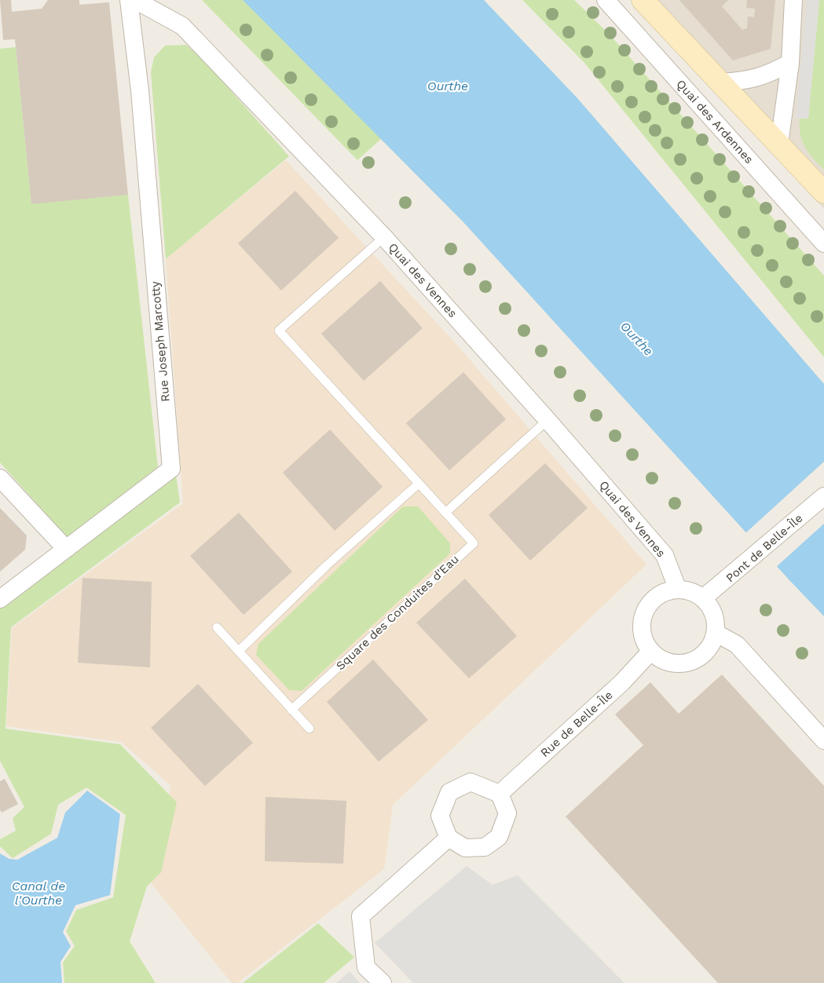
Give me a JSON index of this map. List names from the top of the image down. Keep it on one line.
{"streets":{"street":["Quai des Ardennes","Quai des Vennes","Rue Joseph Marcotty","Pont de Belle-Île","Rue de Belle-Île"],"lane":["Square des Conduites d'Eau"]},"crossings":[["Quai des Vennes","Pont de Belle-Île"],["Quai des Vennes","Square des Conduites d'Eau"],["Quai des Vennes","Rue de Belle-Île"],["Pont de Belle-Île","Rue de Belle-Île"]],"water":["Ourthe","Canal de l'Ourthe"]}
